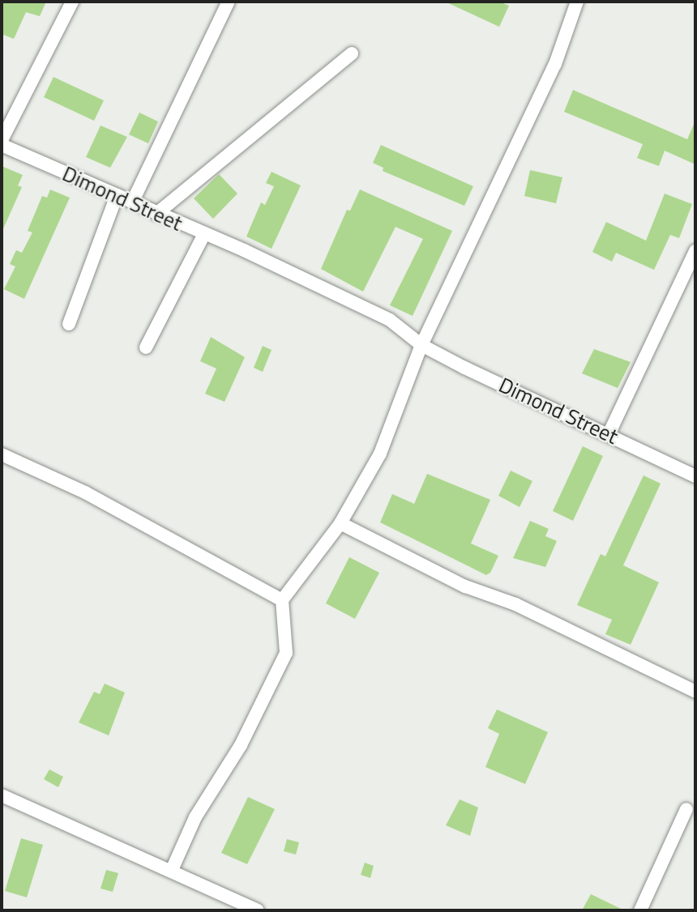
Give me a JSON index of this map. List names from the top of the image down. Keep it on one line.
{"streets":{"street":["Dimond Street"]}}
